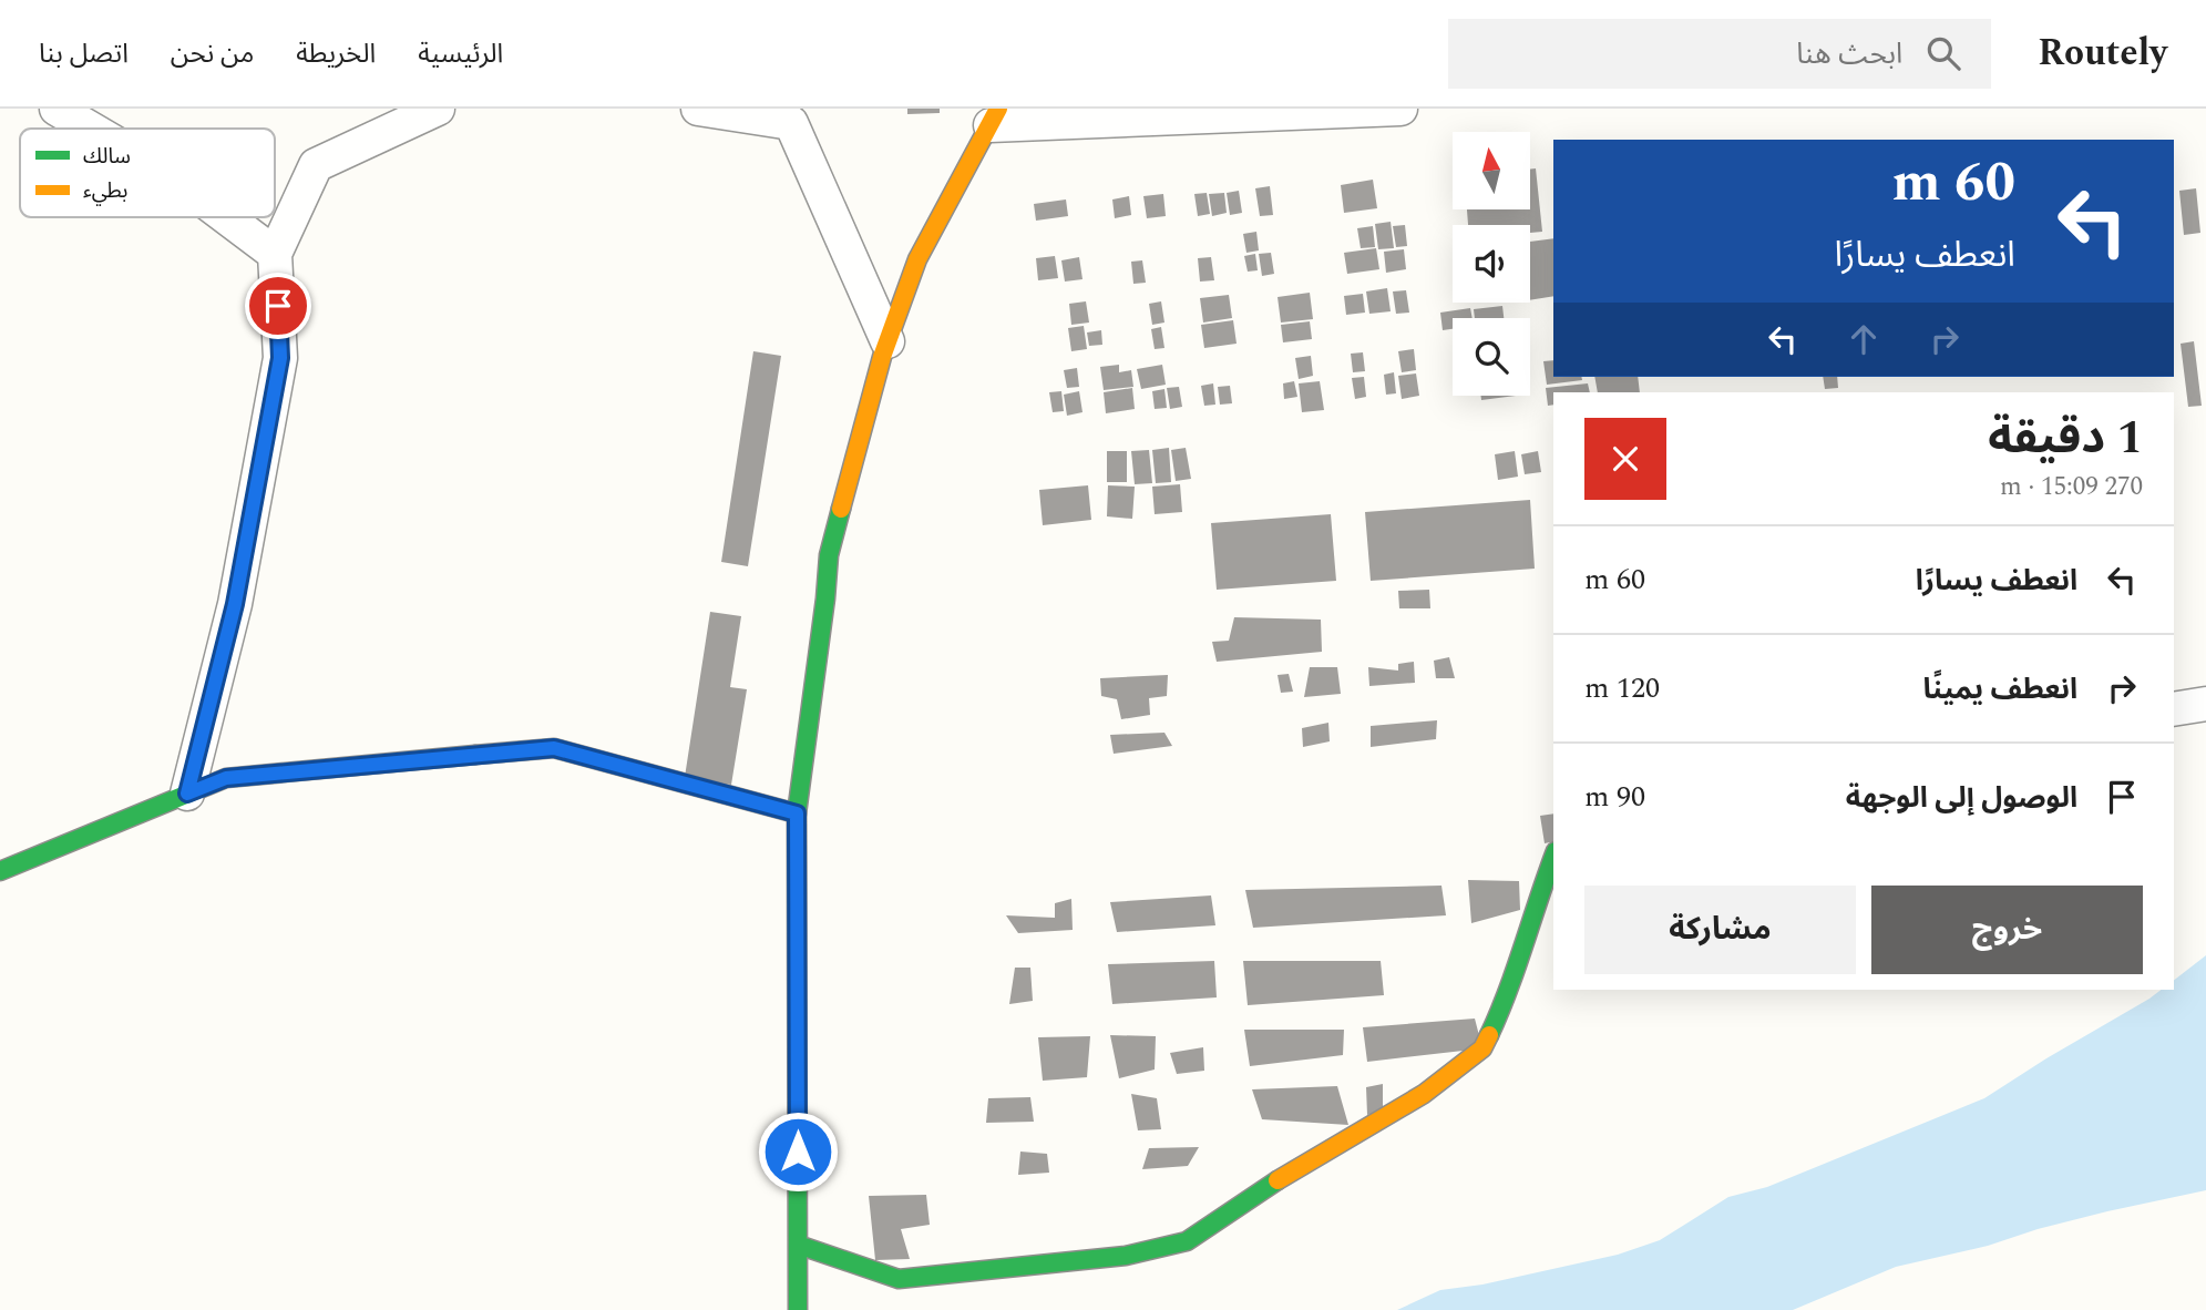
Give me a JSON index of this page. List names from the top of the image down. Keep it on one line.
{"legend":["سالك","بطيء"],"north":"top","page":{"header":"Routely","search":"ابحث هنا","nav":["الرئيسية","الخريطة","من نحن","اتصل بنا"],"turn":["60 m","انعطف يسارًا"],"heading":["1 دقيقة","270 m · 15:09"],"list":[{"name":"انعطف يسارًا","value":"60 m"},{"name":"انعطف يمينًا","value":"120 m"},{"name":"الوصول إلى الوجهة","value":"90 m"}],"buttons":["خروج","مشاركة"]}}
